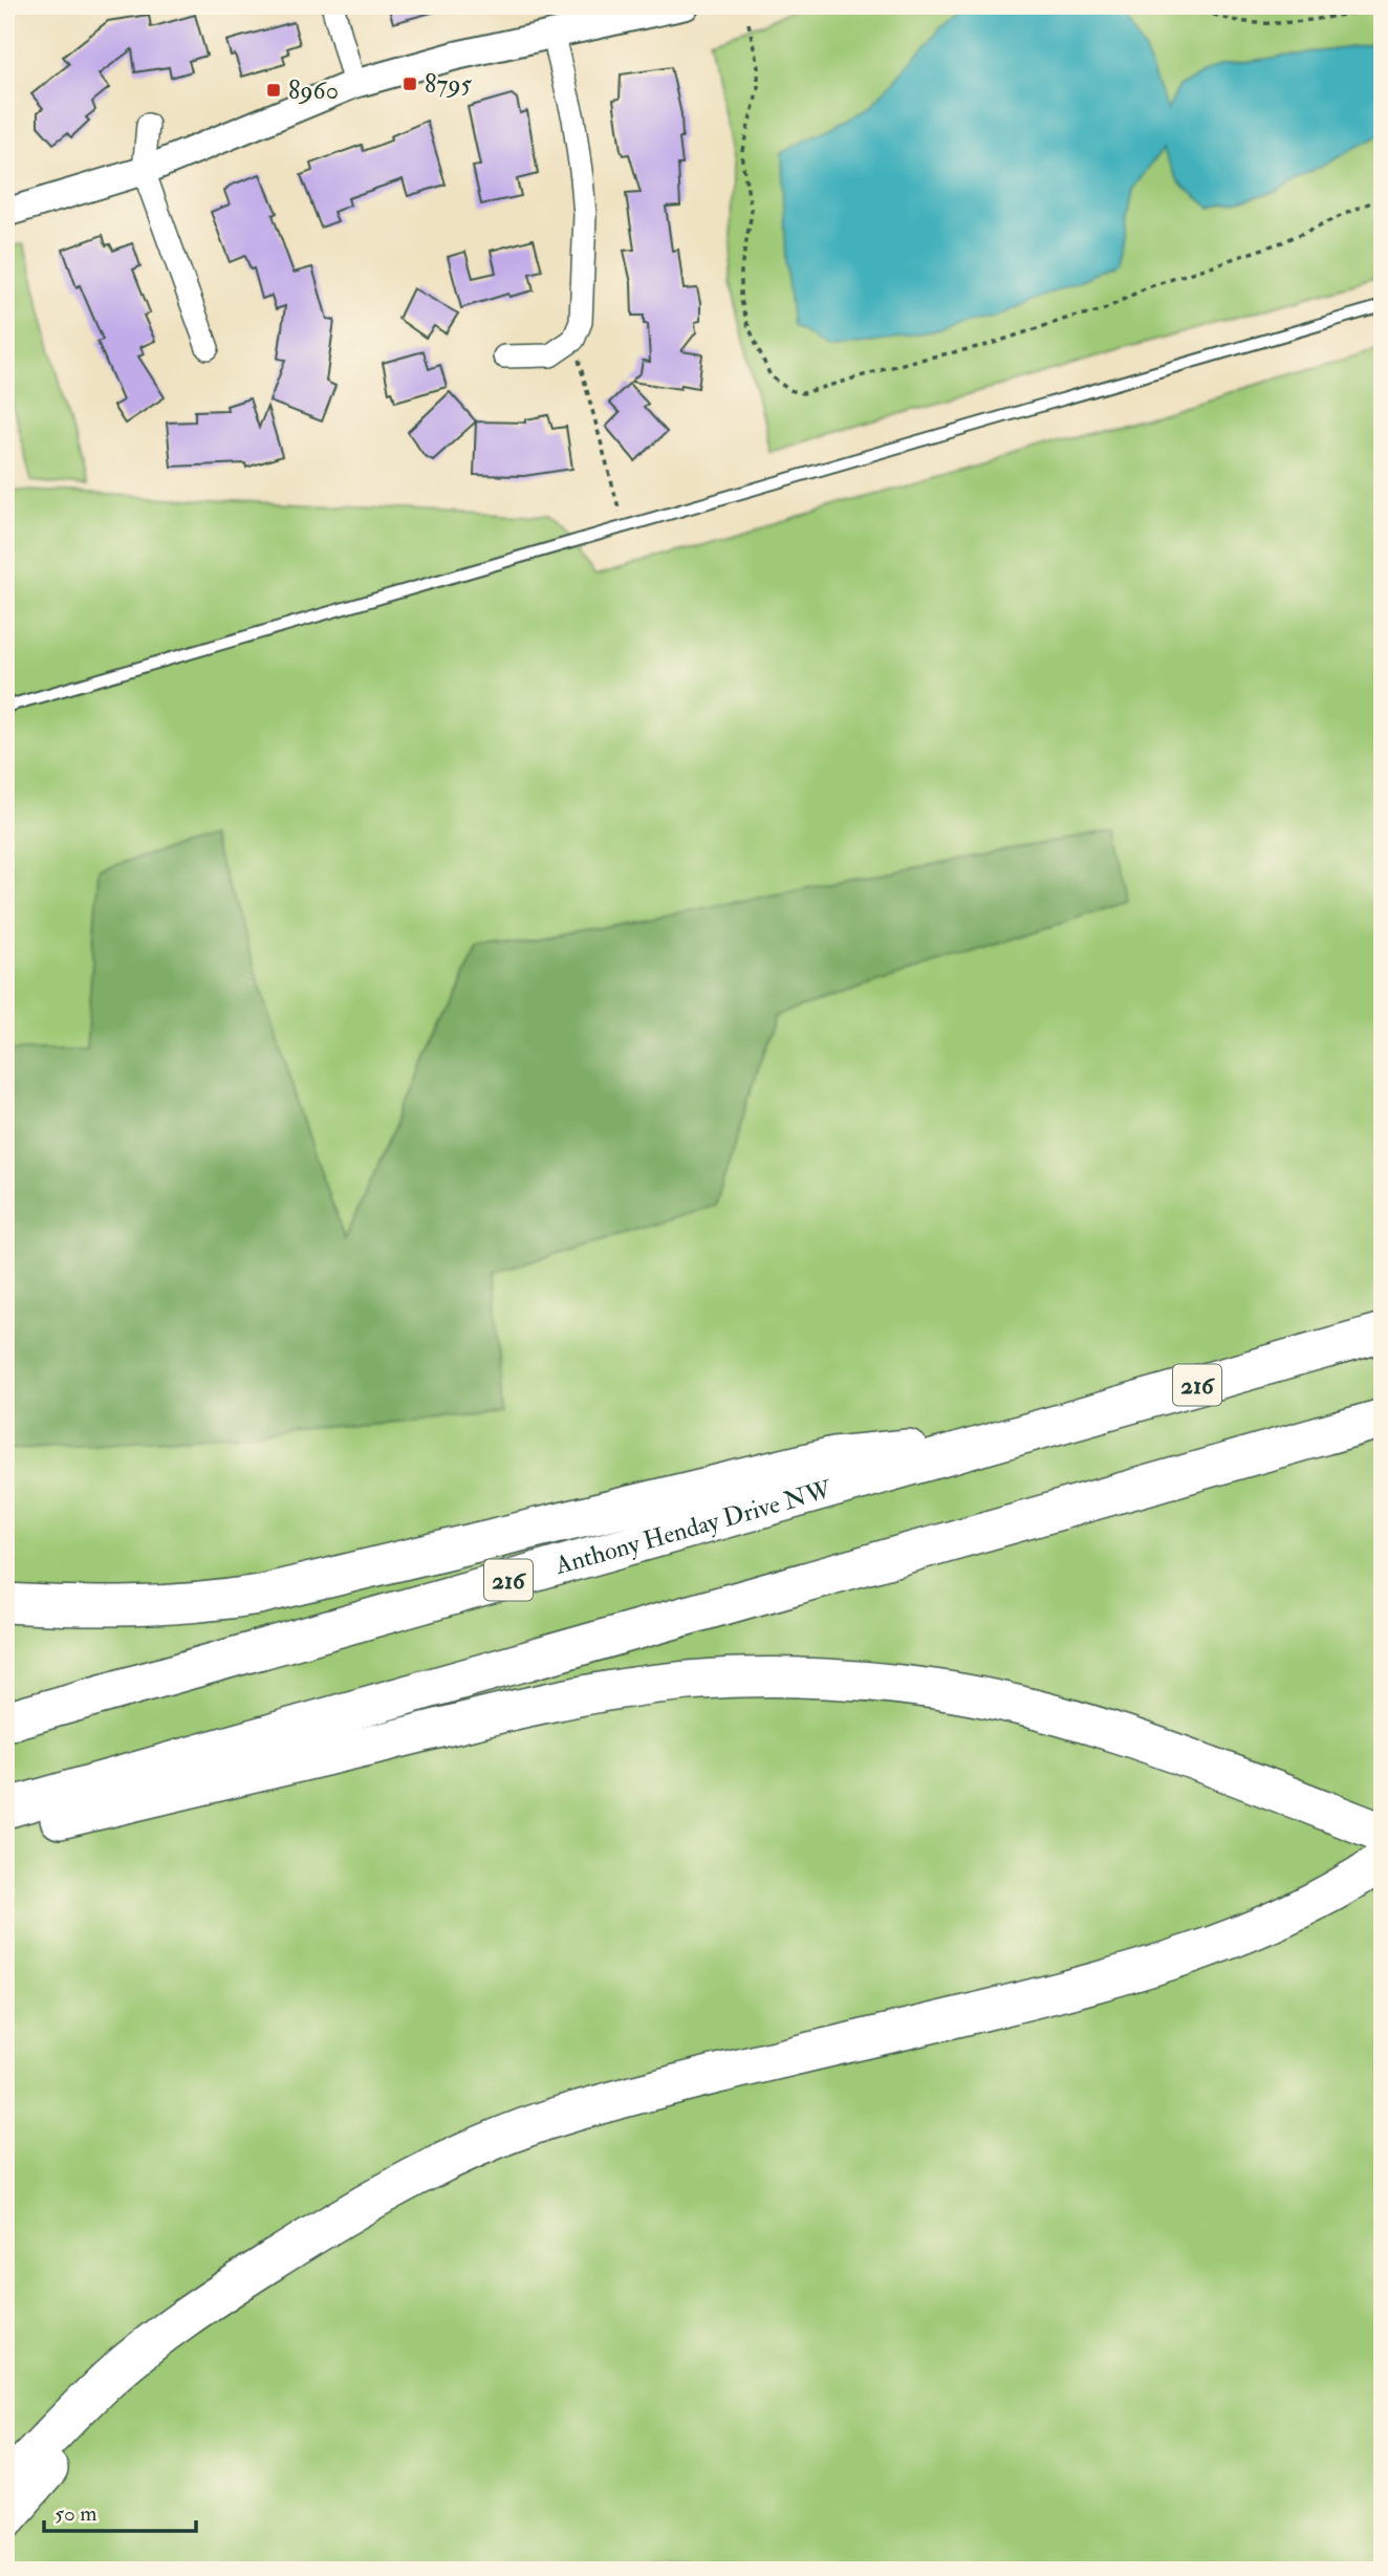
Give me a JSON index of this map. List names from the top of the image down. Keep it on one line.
{"streets":{"highway":["216","Anthony Henday Drive NW"]},"places":{"transit":["8795","8960"]},"scale_bar":"50 m"}
